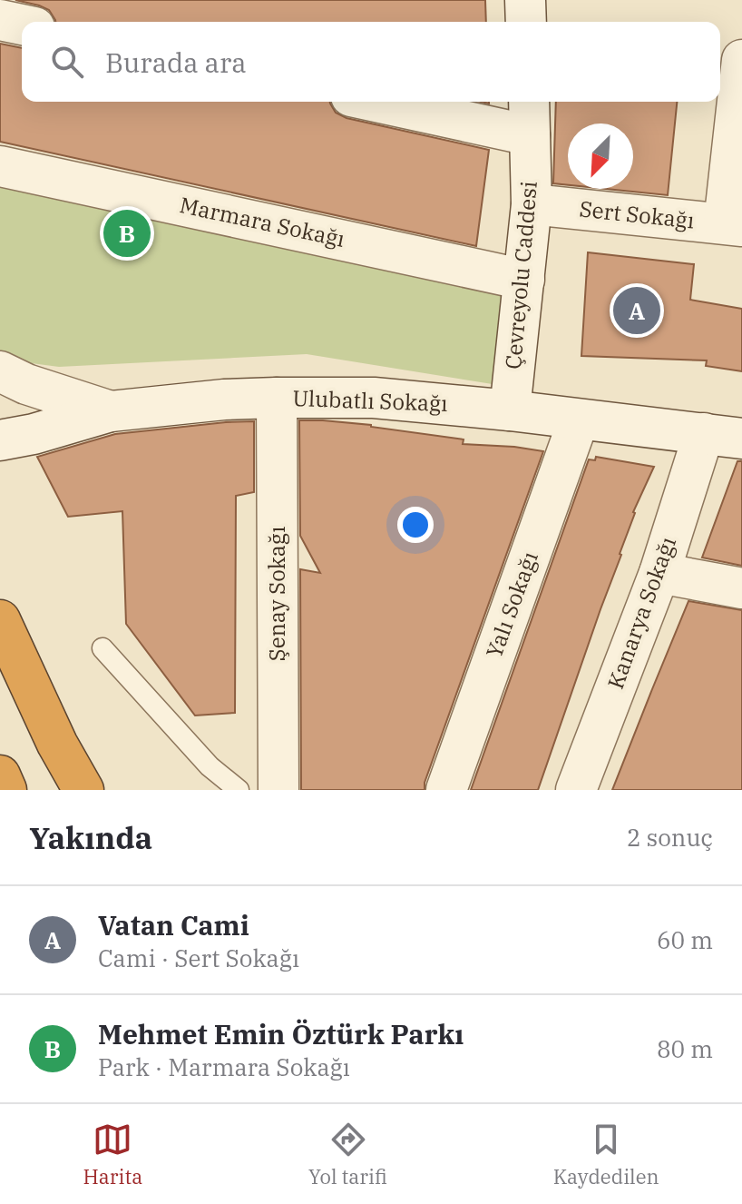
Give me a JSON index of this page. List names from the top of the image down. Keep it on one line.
{"streets":{"street":["Sert Sokağı","Marmara Sokağı","Çevreyolu Caddesi","Ulubatlı Sokağı","Şenay Sokağı","Yalı Sokağı","Kanarya Sokağı"]},"crossings":[["Sert Sokağı","Çevreyolu Caddesi"],["Marmara Sokağı","Çevreyolu Caddesi"],["Çevreyolu Caddesi","Ulubatlı Sokağı"],["Ulubatlı Sokağı","Şenay Sokağı"],["Ulubatlı Sokağı","Yalı Sokağı"],["Ulubatlı Sokağı","Kanarya Sokağı"]],"north":"bottom left","page":{"search":"Burada ara","pins":["B","A"],"heading":["Yakında","2 sonuç"],"list":[{"mark":"A","name":"Vatan Cami","note":"Cami · Sert Sokağı","value":"60 m"},{"mark":"B","name":"Mehmet Emin Öztürk Parkı","note":"Park · Marmara Sokağı","value":"80 m"}],"nav":["Harita","Yol tarifi","Kaydedilen"]}}
